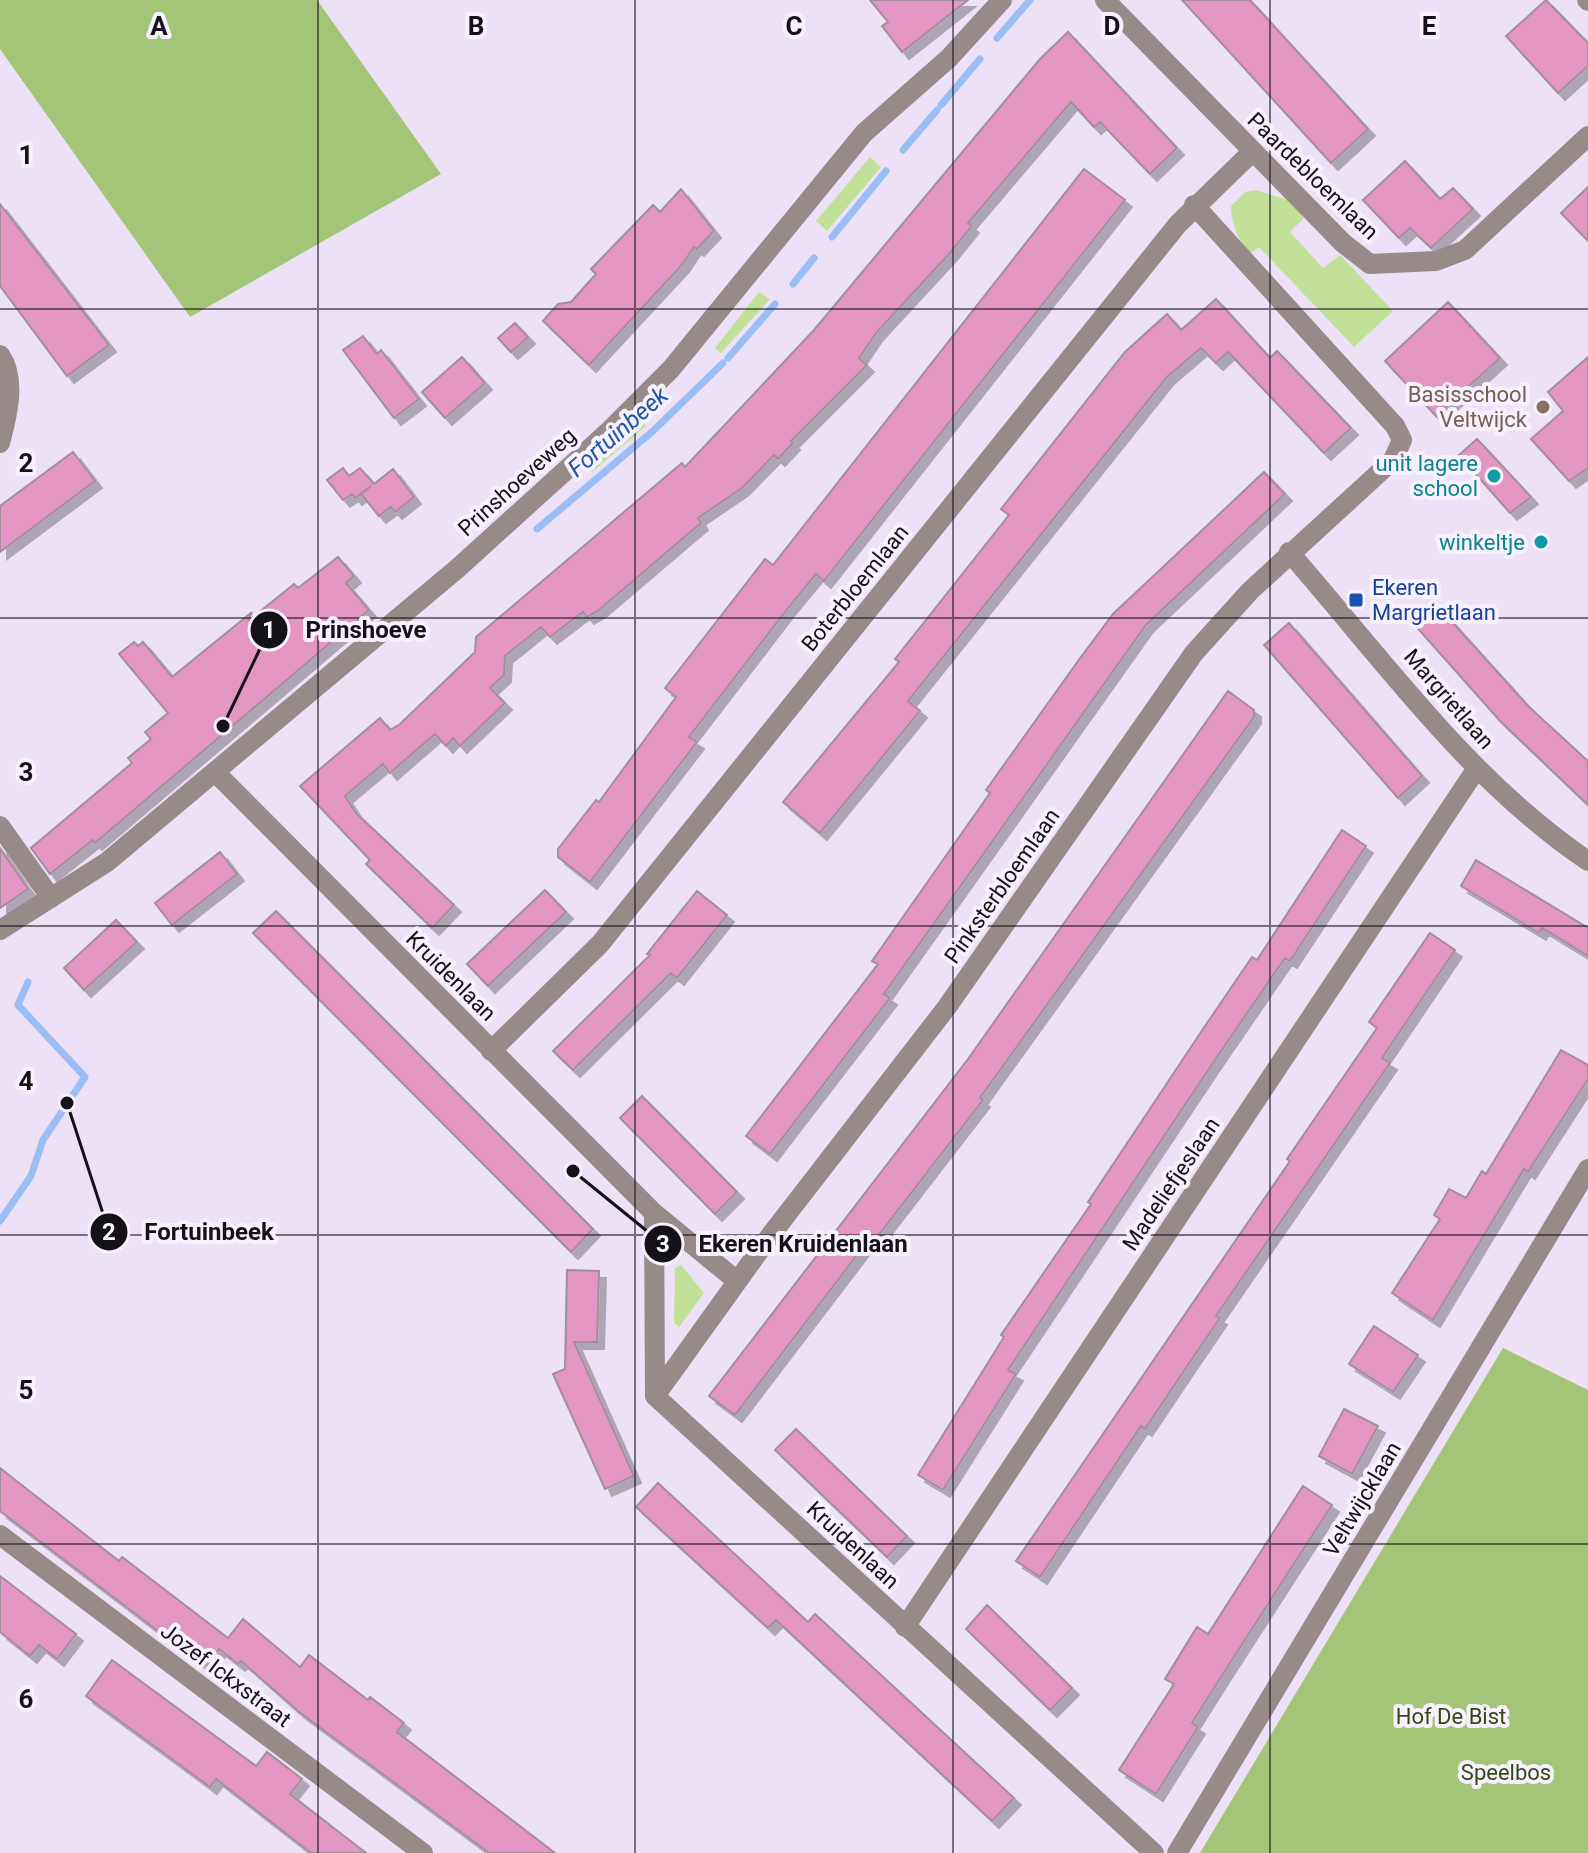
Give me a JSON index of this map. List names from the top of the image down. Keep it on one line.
{"streets":{"street":["Paardebloemlaan","Prinshoeveweg","Boterbloemlaan","Margrietlaan","Pinksterbloemlaan","Kruidenlaan","Madeliefjeslaan","Veltwijcklaan","Jozef Ickxstraat"]},"crossings":[["Paardebloemlaan","Boterbloemlaan"],["Prinshoeveweg","Kruidenlaan"],["Boterbloemlaan","Pinksterbloemlaan"],["Boterbloemlaan","Kruidenlaan"],["Margrietlaan","Pinksterbloemlaan"],["Margrietlaan","Madeliefjeslaan"],["Pinksterbloemlaan","Kruidenlaan"],["Kruidenlaan","Madeliefjeslaan"]],"water":["Fortuinbeek"],"parks":["Hof De Bist","Speelbos"],"places":{"other":["Basisschool Veltwijck","unit lagere school","winkeltje","Prinshoeve","Fortuinbeek","Ekeren Kruidenlaan"],"transit":["Ekeren Margrietlaan"]},"grid":{"columns":["A","B","C","D","E"],"rows":["1","2","3","4","5","6"]}}
